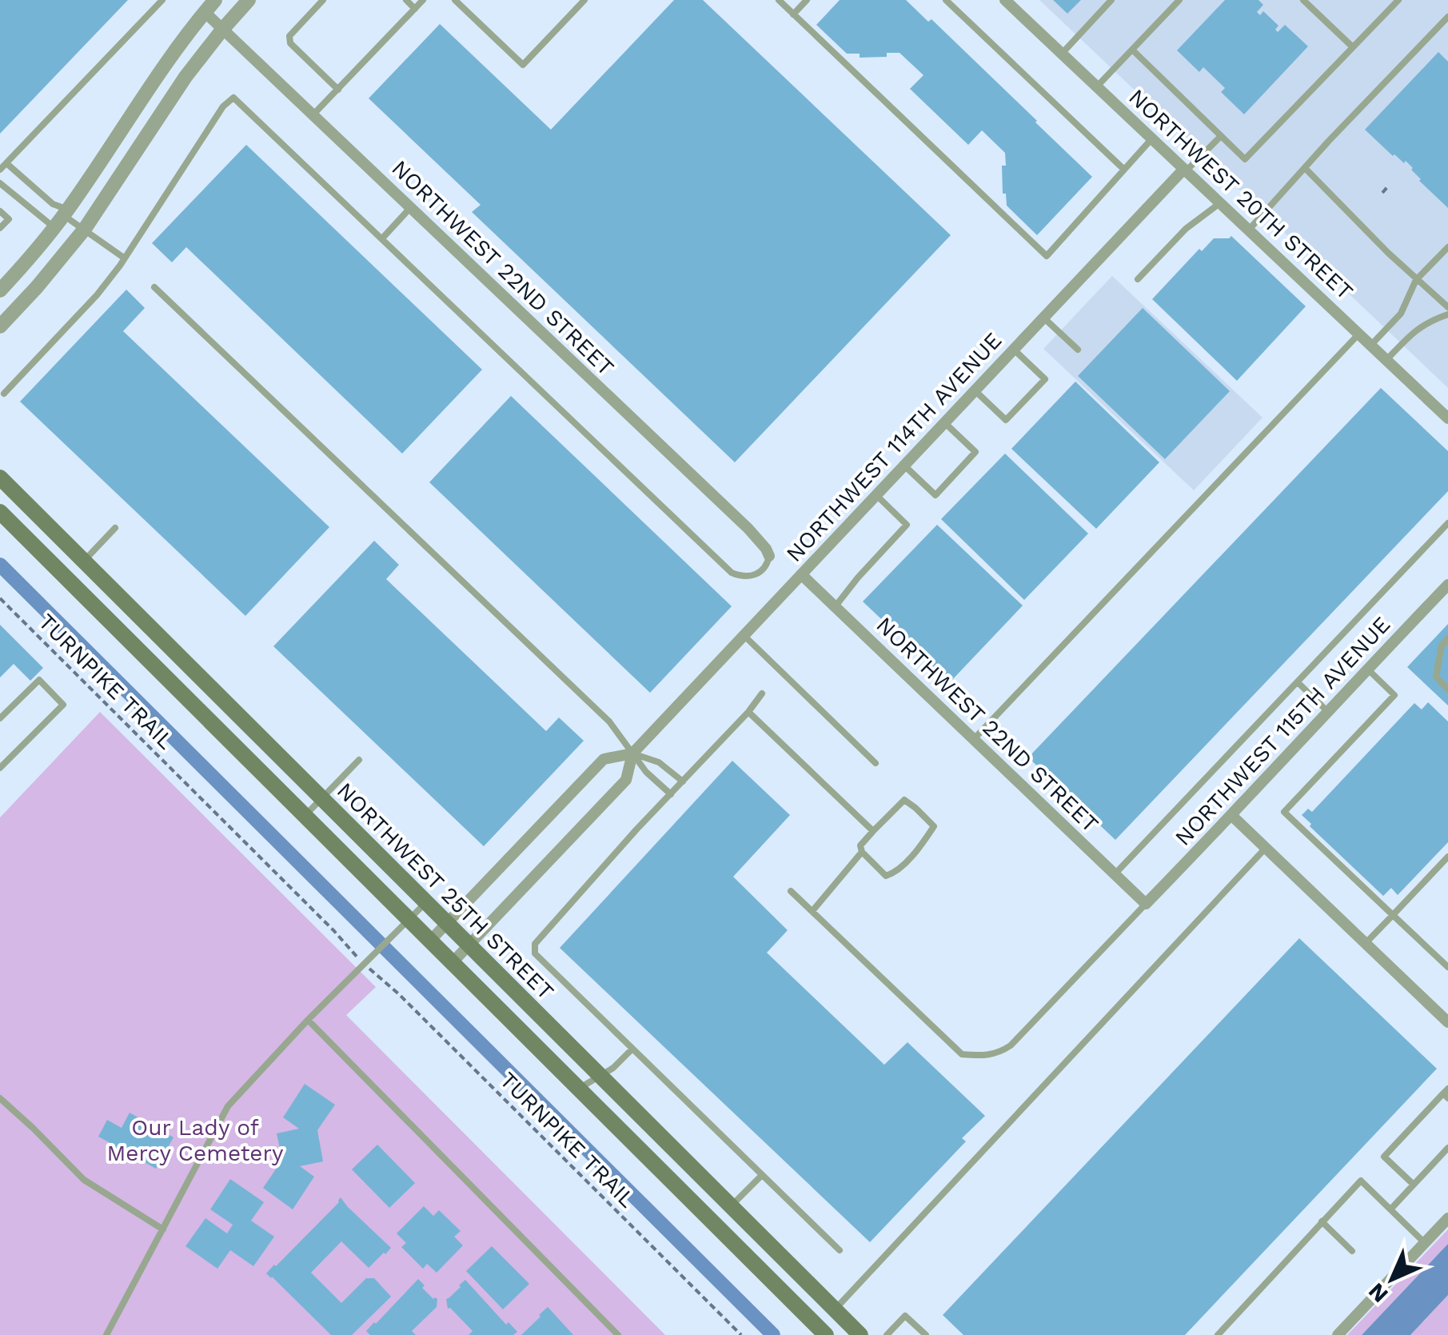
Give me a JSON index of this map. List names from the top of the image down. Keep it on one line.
{"streets":{"main road":["NORTHWEST 25TH STREET"],"street":["NORTHWEST 20TH STREET","NORTHWEST 22ND STREET","NORTHWEST 114TH AVENUE","NORTHWEST 115TH AVENUE"],"path":["TURNPIKE TRAIL"]},"crossings":[["NORTHWEST 20TH STREET","NORTHWEST 114TH AVENUE"],["NORTHWEST 22ND STREET","NORTHWEST 114TH AVENUE"],["NORTHWEST 22ND STREET","NORTHWEST 115TH AVENUE"],["NORTHWEST 114TH AVENUE","NORTHWEST 25TH STREET"]],"parks":["Our Lady of Mercy Cemetery"],"north":"bottom left"}
